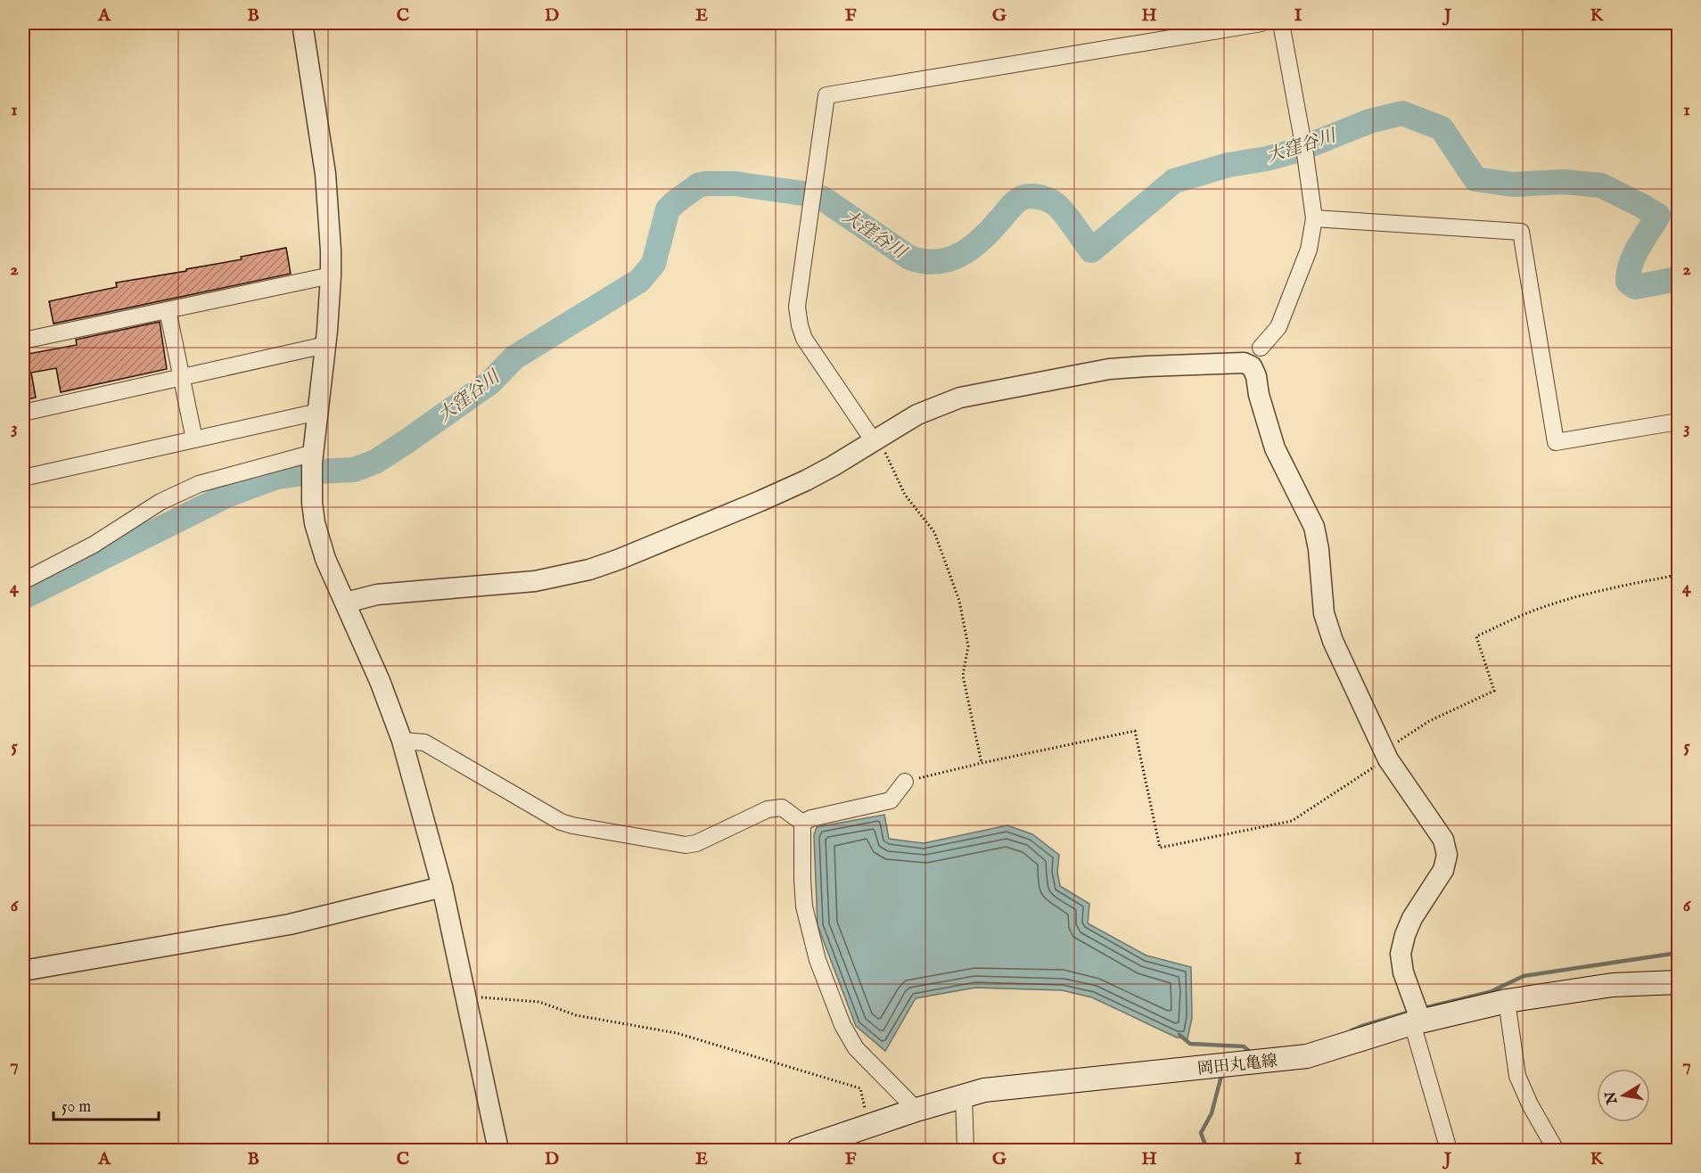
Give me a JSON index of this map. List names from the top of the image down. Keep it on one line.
{"streets":{"main road":["岡田丸亀線"]},"water":["大窪谷川"],"scale_bar":"50 m","north":"left","grid":{"columns":["A","B","C","D","E","F","G","H","I","J","K"],"rows":["1","2","3","4","5","6","7"]}}
